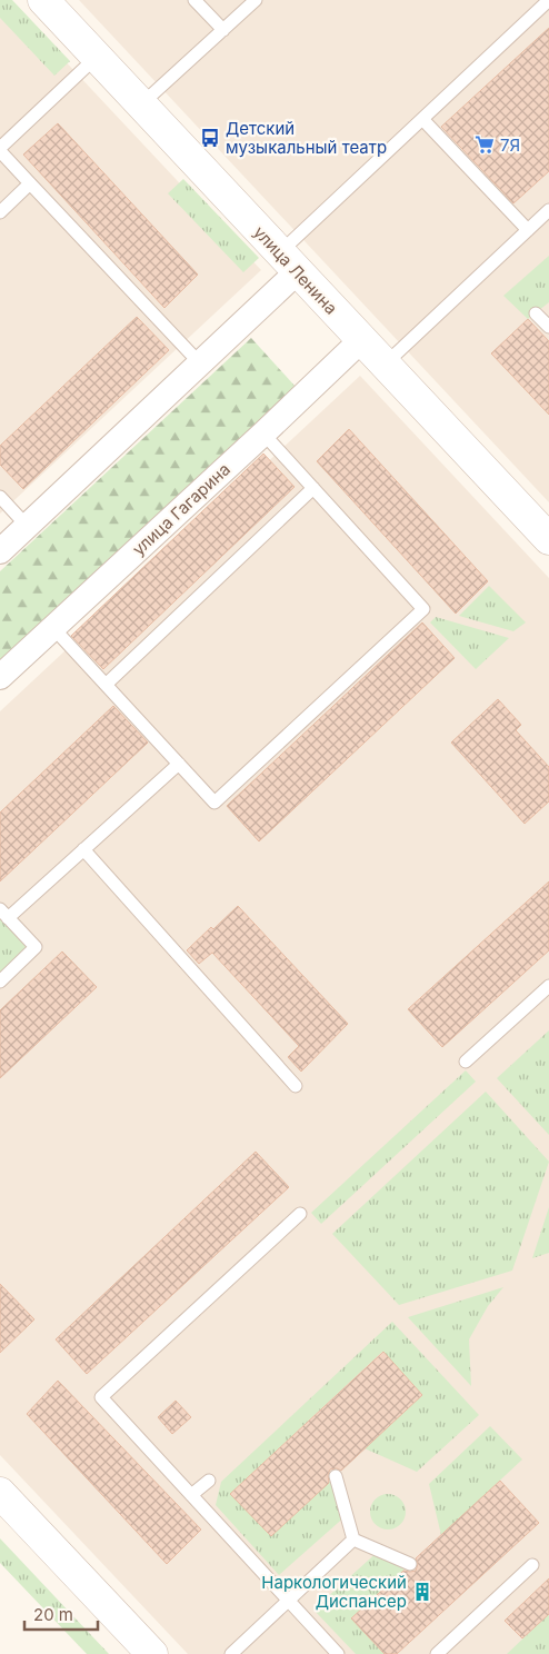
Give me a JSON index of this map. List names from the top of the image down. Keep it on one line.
{"streets":{"street":["улица Ленина","улица Гагарина"]},"crossings":[["улица Ленина","улица Гагарина"]],"places":{"bus stop":["Детский музыкальный театр"],"supermarket":["7Я"],"building":["Наркологический Диспансер"]},"scale_bar":"20 m"}
